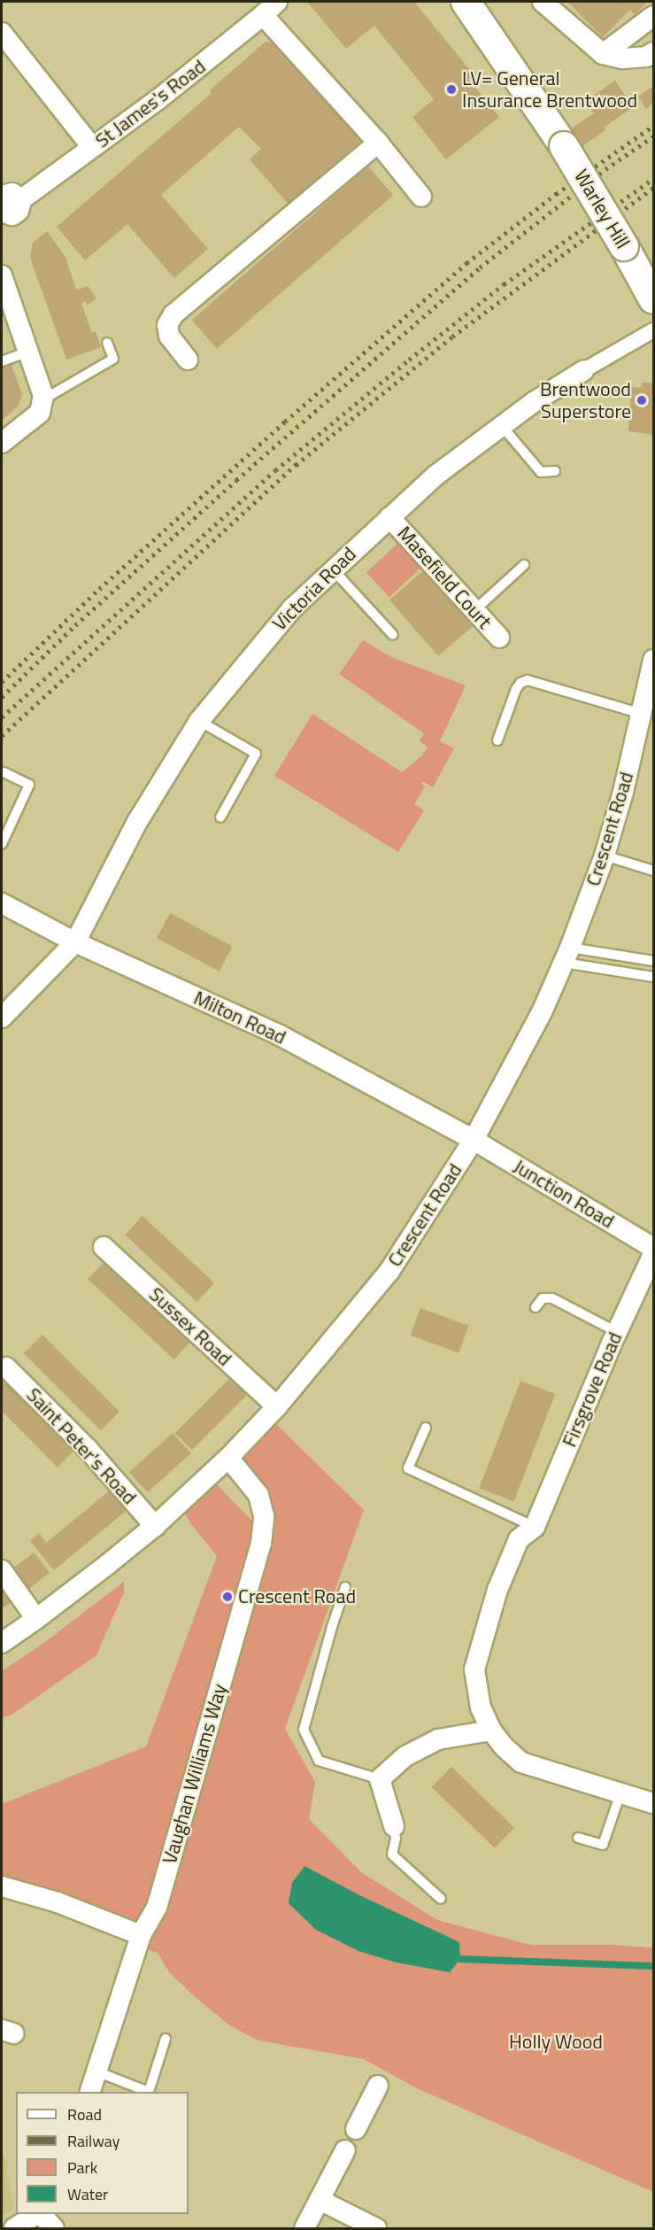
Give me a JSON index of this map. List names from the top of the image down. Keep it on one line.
{"streets":{"main road":["Warley Hill"],"street":["St James's Road","Masefield Court","Victoria Road","Crescent Road","Milton Road","Junction Road","Sussex Road","Firsgrove Road","Saint Peter's Road","Vaughan Williams Way"]},"crossings":[["Masefield Court","Victoria Road"],["Victoria Road","Milton Road"],["Crescent Road","Milton Road"],["Crescent Road","Junction Road"],["Crescent Road","Sussex Road"],["Crescent Road","Saint Peter's Road"],["Crescent Road","Vaughan Williams Way"],["Milton Road","Junction Road"]],"parks":["Holly Wood"],"places":["LV= General Insurance Brentwood","Brentwood Superstore","Crescent Road"],"legend":["Road","Railway","Park","Water"]}
